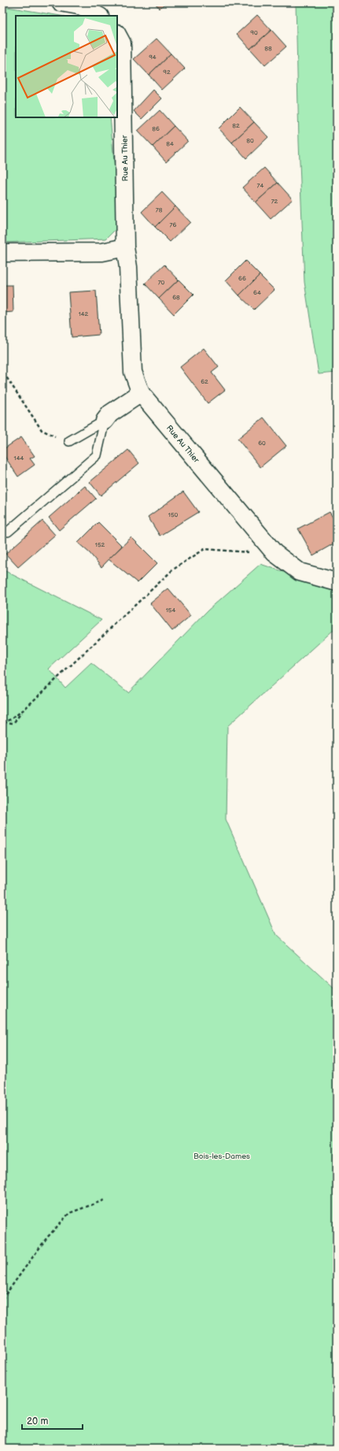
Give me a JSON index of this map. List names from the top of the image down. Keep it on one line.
{"streets":{"street":["Rue Au Thier"]},"parks":["Bois-les-Dames"],"house_numbers":["90","88","94","92","82","86","80","84","74","72","78","76","66","70","64","68","142","62","60","144","150","152","154"],"scale_bar":"20 m"}
